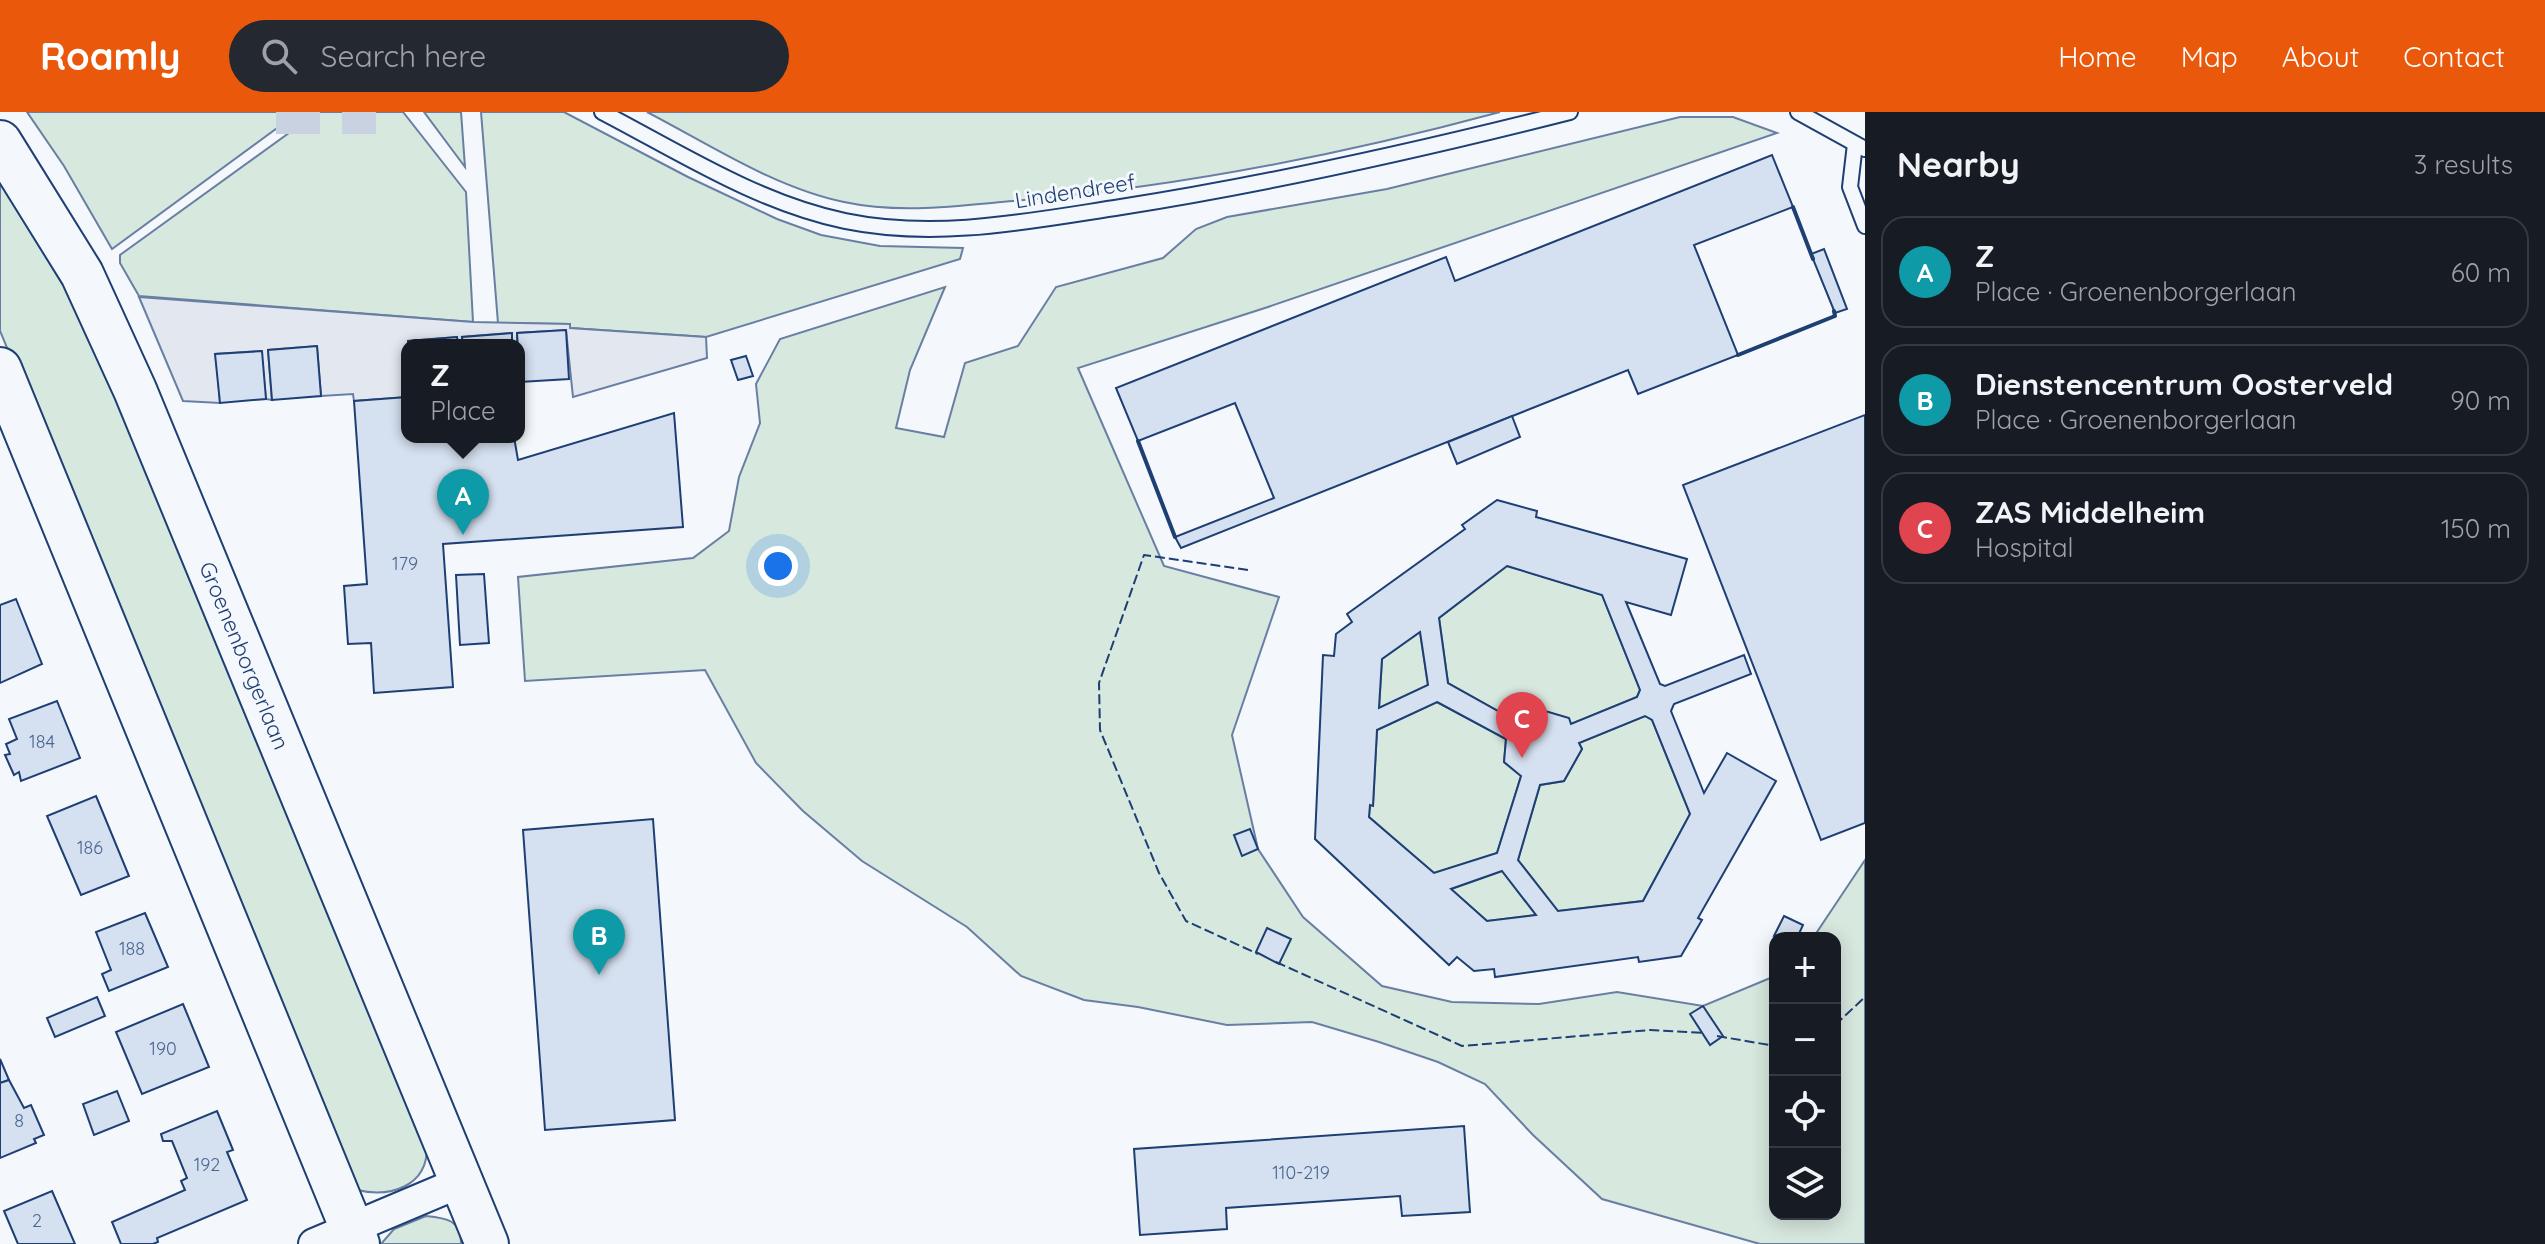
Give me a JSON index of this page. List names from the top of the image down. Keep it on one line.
{"streets":{"street":["Groenenborgerlaan"],"lane":["Lindendreef"]},"house_numbers":["179","184","186","188","190","8","192","110-219","2"],"page":{"header":"Roamly","search":"Search here","nav":["Home","Map","About","Contact"],"heading":["Nearby","3 results"],"list":[{"mark":"A","name":"Z","note":"Place · Groenenborgerlaan","value":"60 m"},{"mark":"B","name":"Dienstencentrum Oosterveld","note":"Place · Groenenborgerlaan","value":"90 m"},{"mark":"C","name":"ZAS Middelheim","note":"Hospital","value":"150 m"}],"popup":["Z","Place"],"pins":["A","C","B"],"map_buttons":["+","−"]}}
